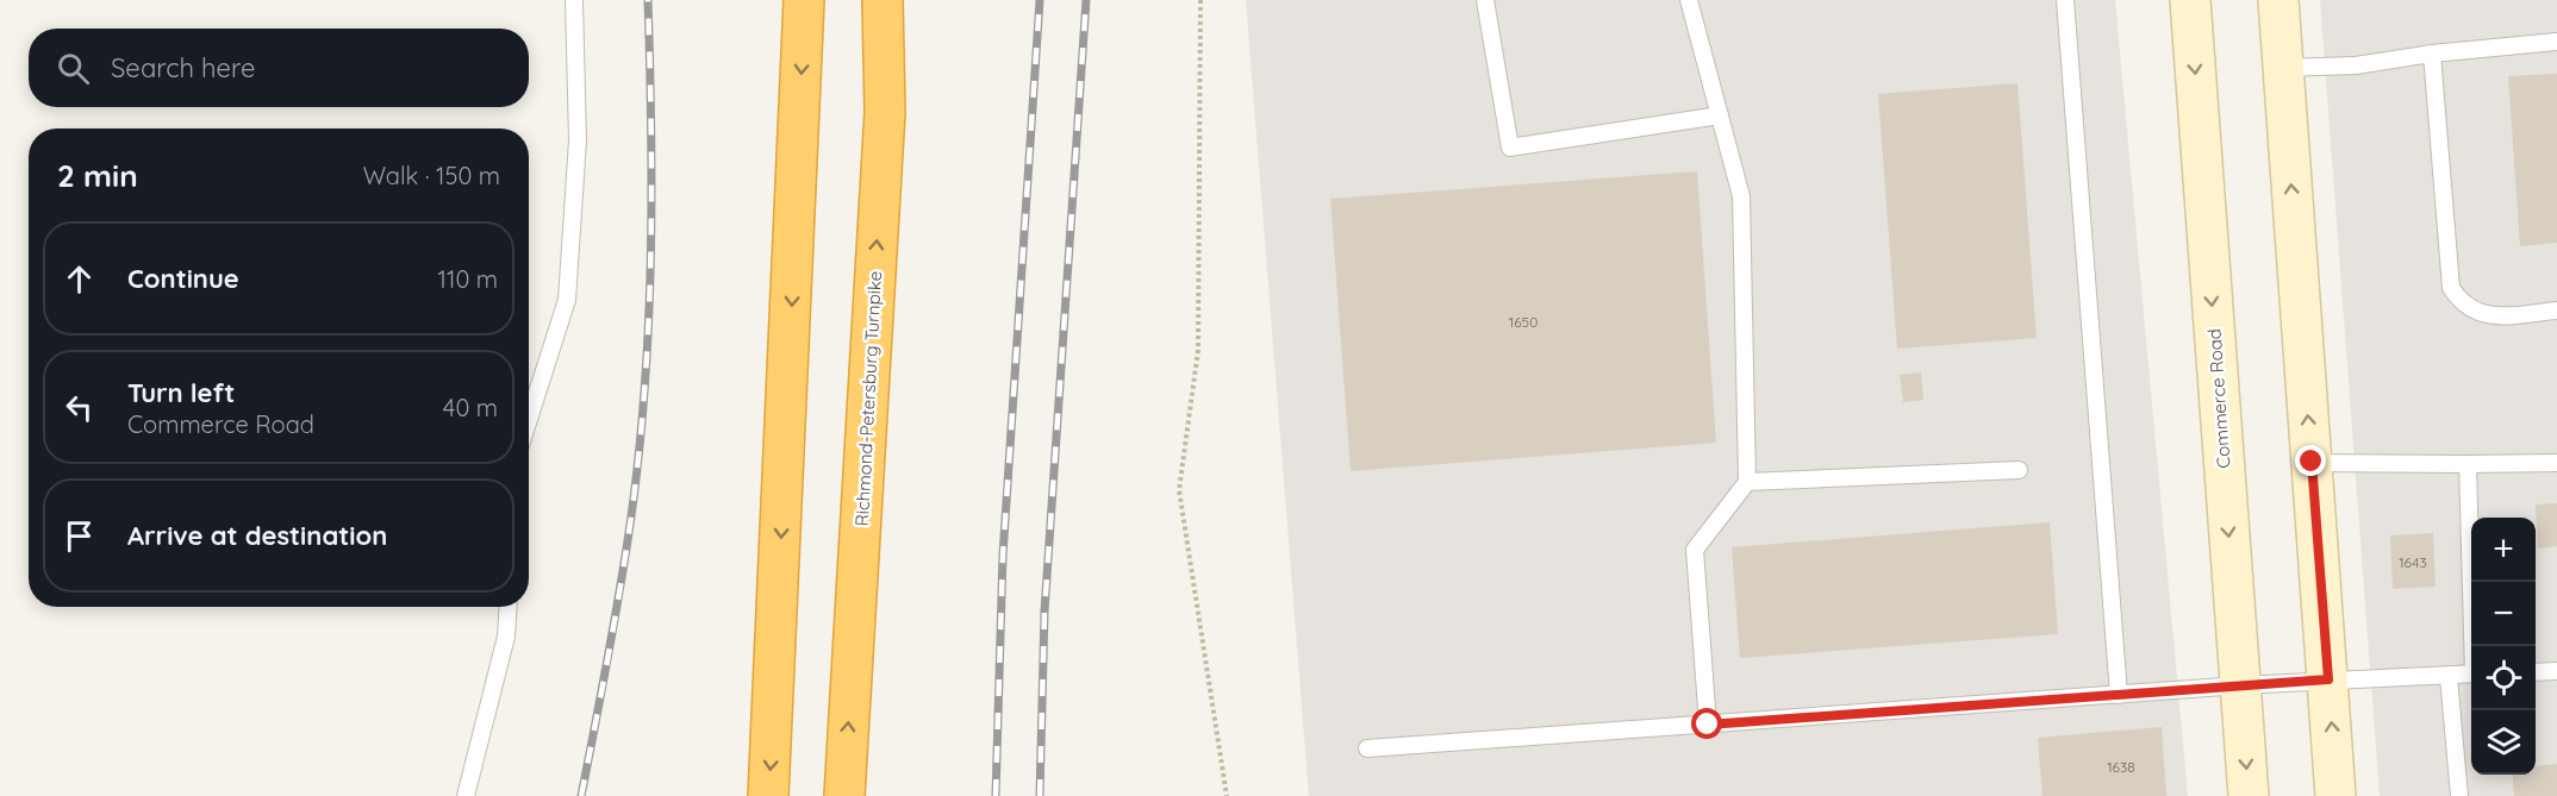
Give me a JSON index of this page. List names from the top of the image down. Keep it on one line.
{"streets":{"highway":["Richmond-Petersburg Turnpike"],"main road":["Commerce Road"]},"house_numbers":["1650","1643","1638"],"page":{"search":"Search here","heading":["2 min","Walk · 150 m"],"list":[["Continue","110 m"],["Turn left","Commerce Road","40 m"],"Arrive at destination"],"map_buttons":["+","−"]}}
